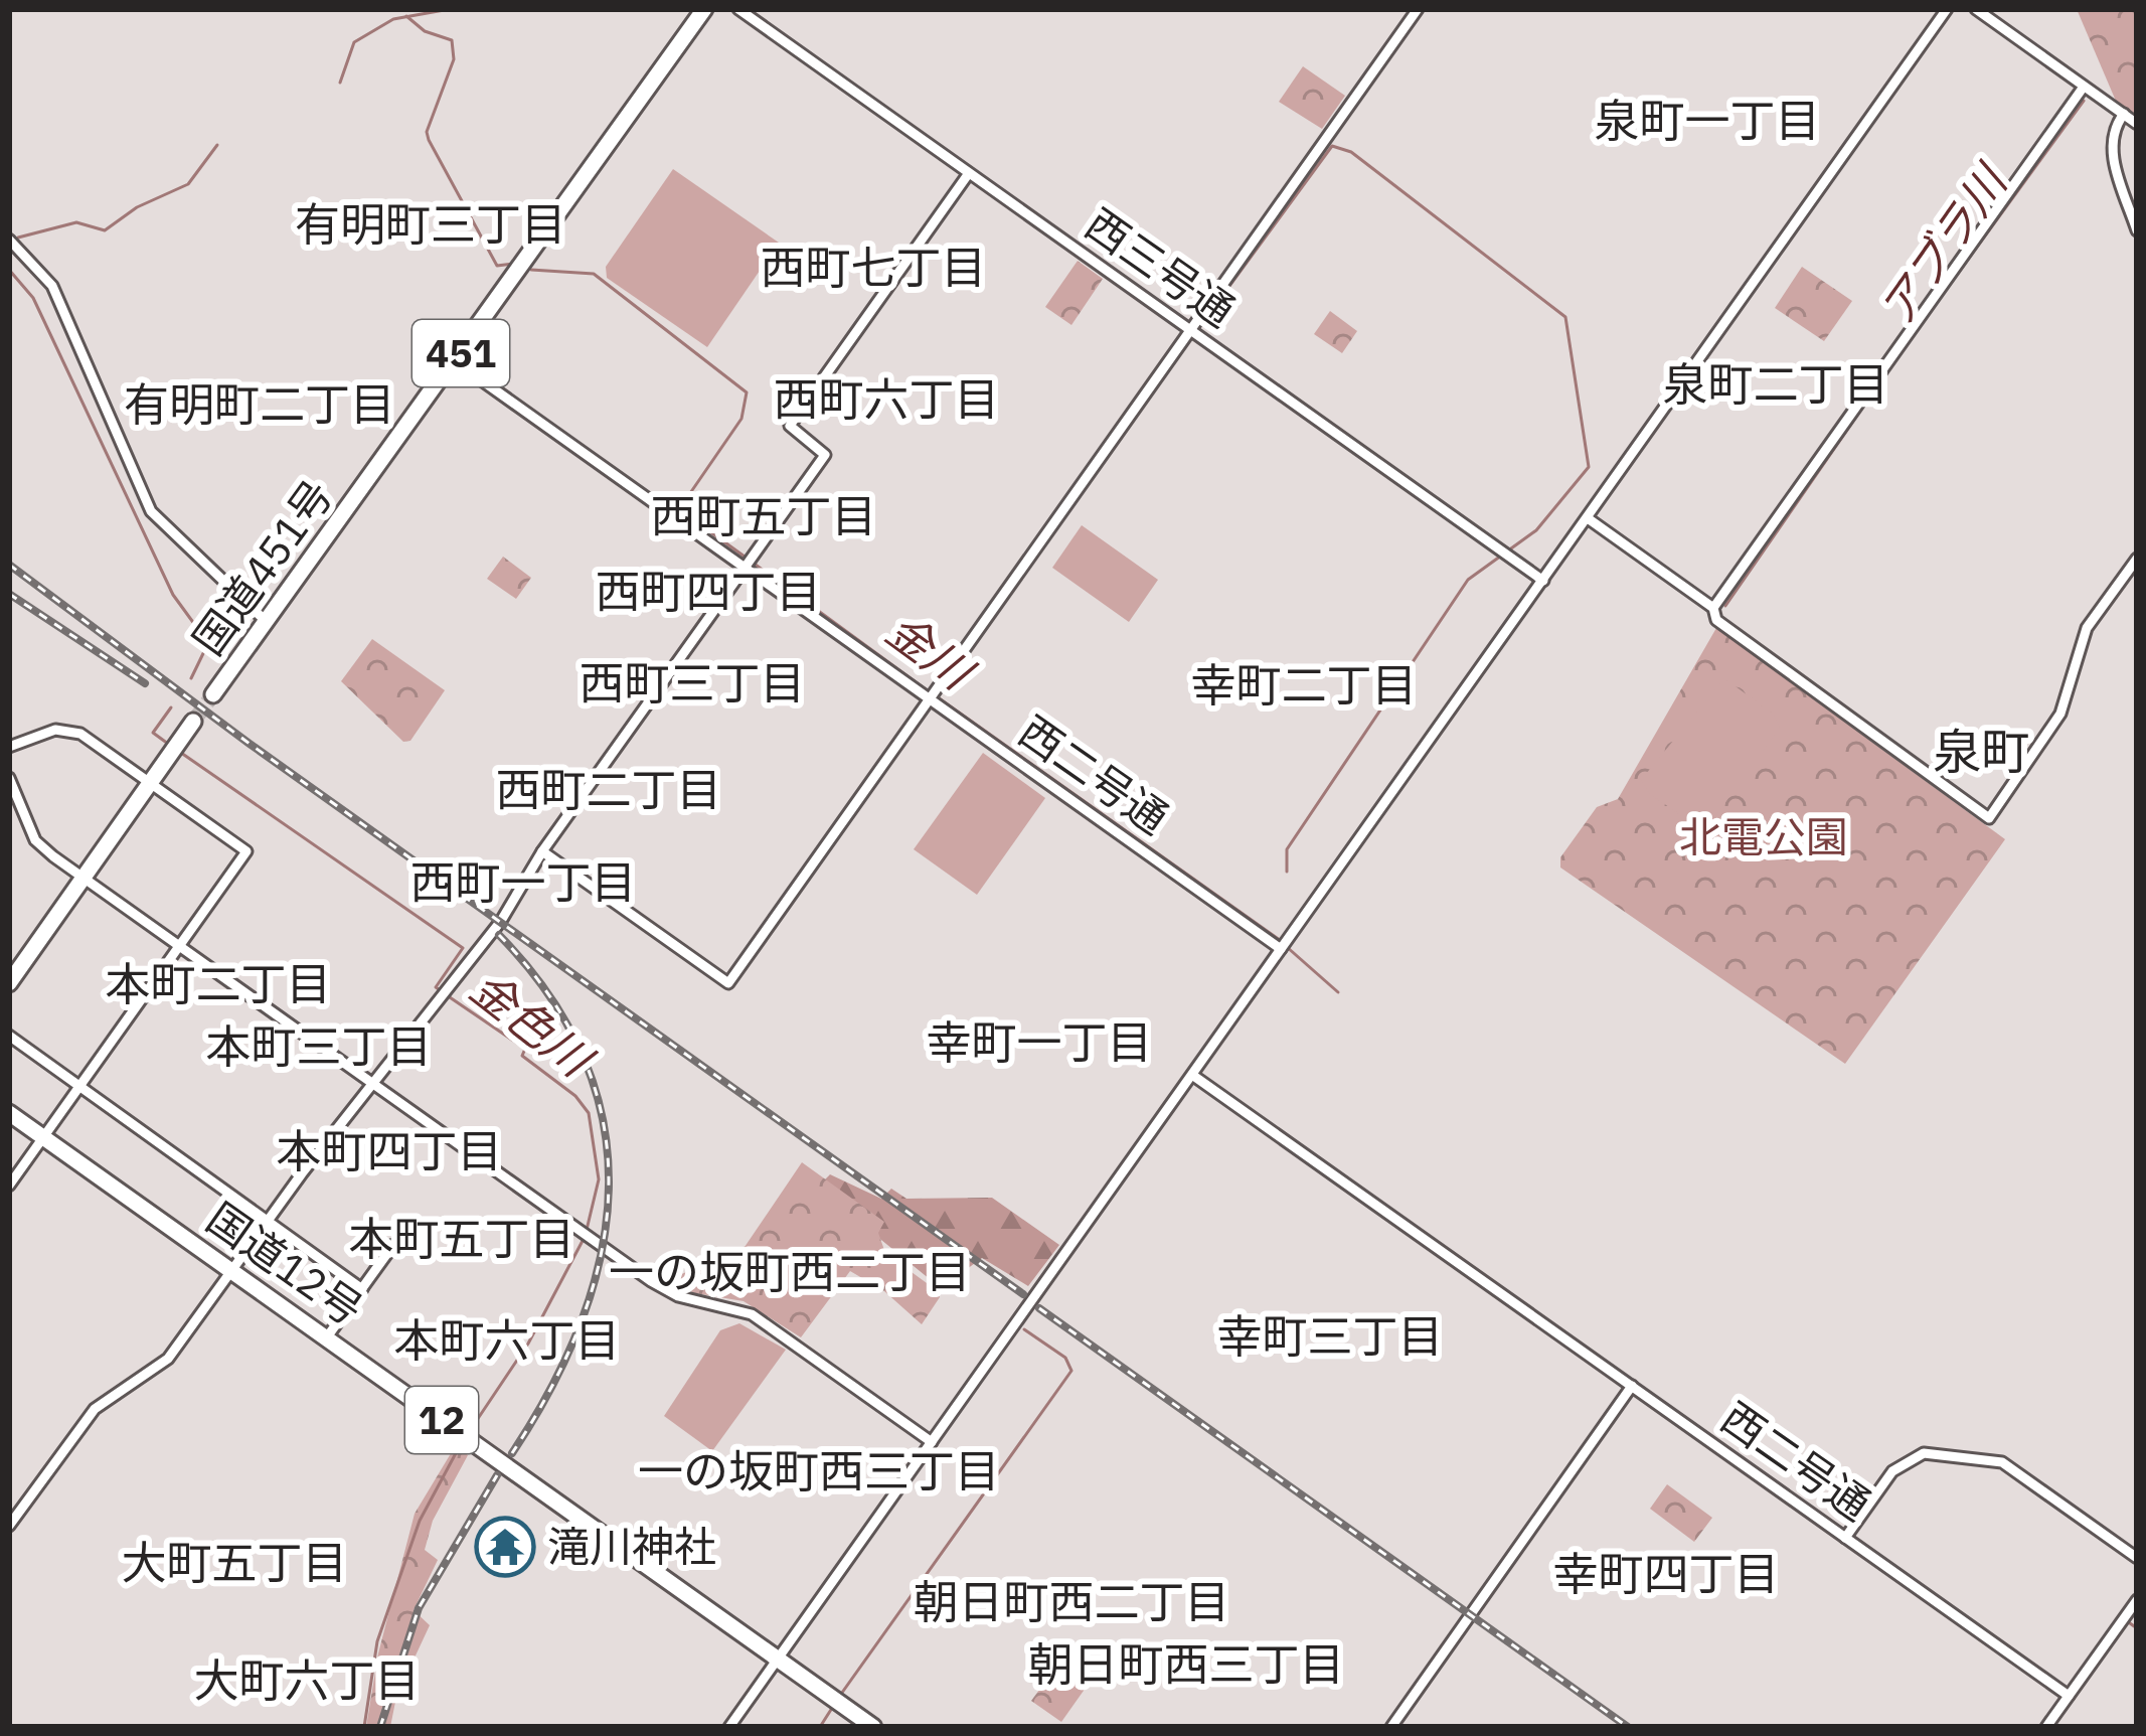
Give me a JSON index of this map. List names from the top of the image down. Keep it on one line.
{"streets":{"highway":["451","国道451号","国道12号","12"],"street":["西三号通","西二号通"]},"crossings":[["国道451号","西二号通"]],"districts":["泉町一丁目","有明町三丁目","西町七丁目","泉町二丁目","西町六丁目","有明町二丁目","西町五丁目","西町四丁目","西町三丁目","幸町二丁目","泉町","西町二丁目","西町一丁目","本町二丁目","幸町一丁目","本町三丁目","本町四丁目","本町五丁目","一の坂町西二丁目","幸町三丁目","本町六丁目","一の坂町西三丁目","大町五丁目","幸町四丁目","朝日町西二丁目","朝日町西三丁目","大町六丁目"],"water":["アブラ川","金川","金色川"],"parks":["北電公園"],"places":{"temple":["滝川神社"]}}
